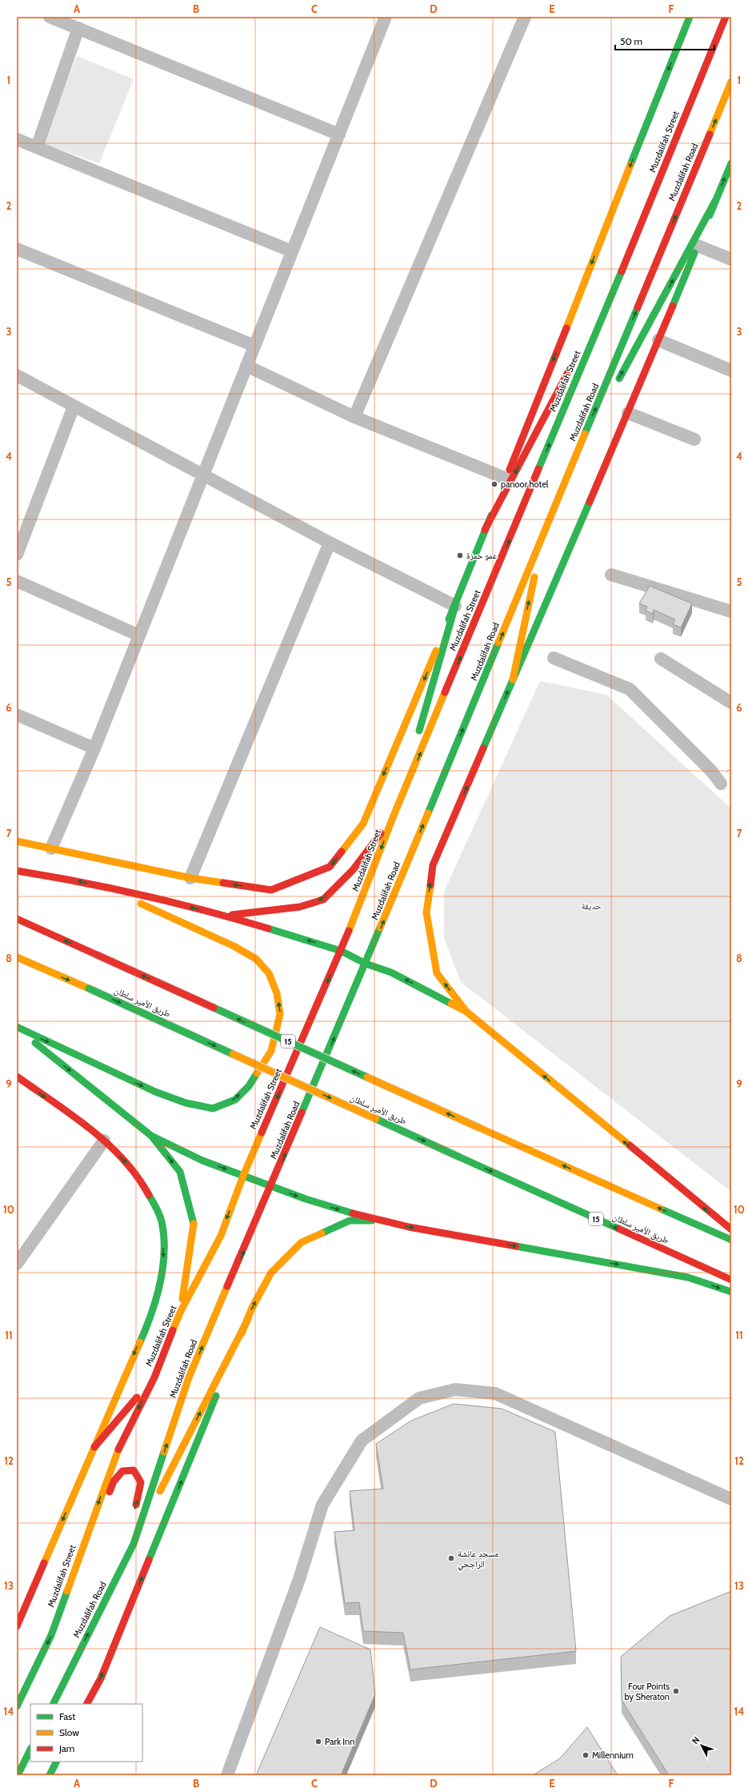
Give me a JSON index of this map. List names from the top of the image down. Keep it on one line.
{"streets":{"main road":["Muzdalifah Street","Muzdalifah Road","طريق الأمير سلطان","15"]},"parks":["حديقة"],"places":["panoor hotel","عمو حمزة","مسجد عائشة الراجحي","Four Points by Sheraton","Park Inn","Millennium"],"legend":["Fast","Slow","Jam"],"scale_bar":"50 m","north":"top left","grid":{"columns":["A","B","C","D","E","F"],"rows":["1","2","3","4","5","6","7","8","9","10","11","12","13","14"]}}
